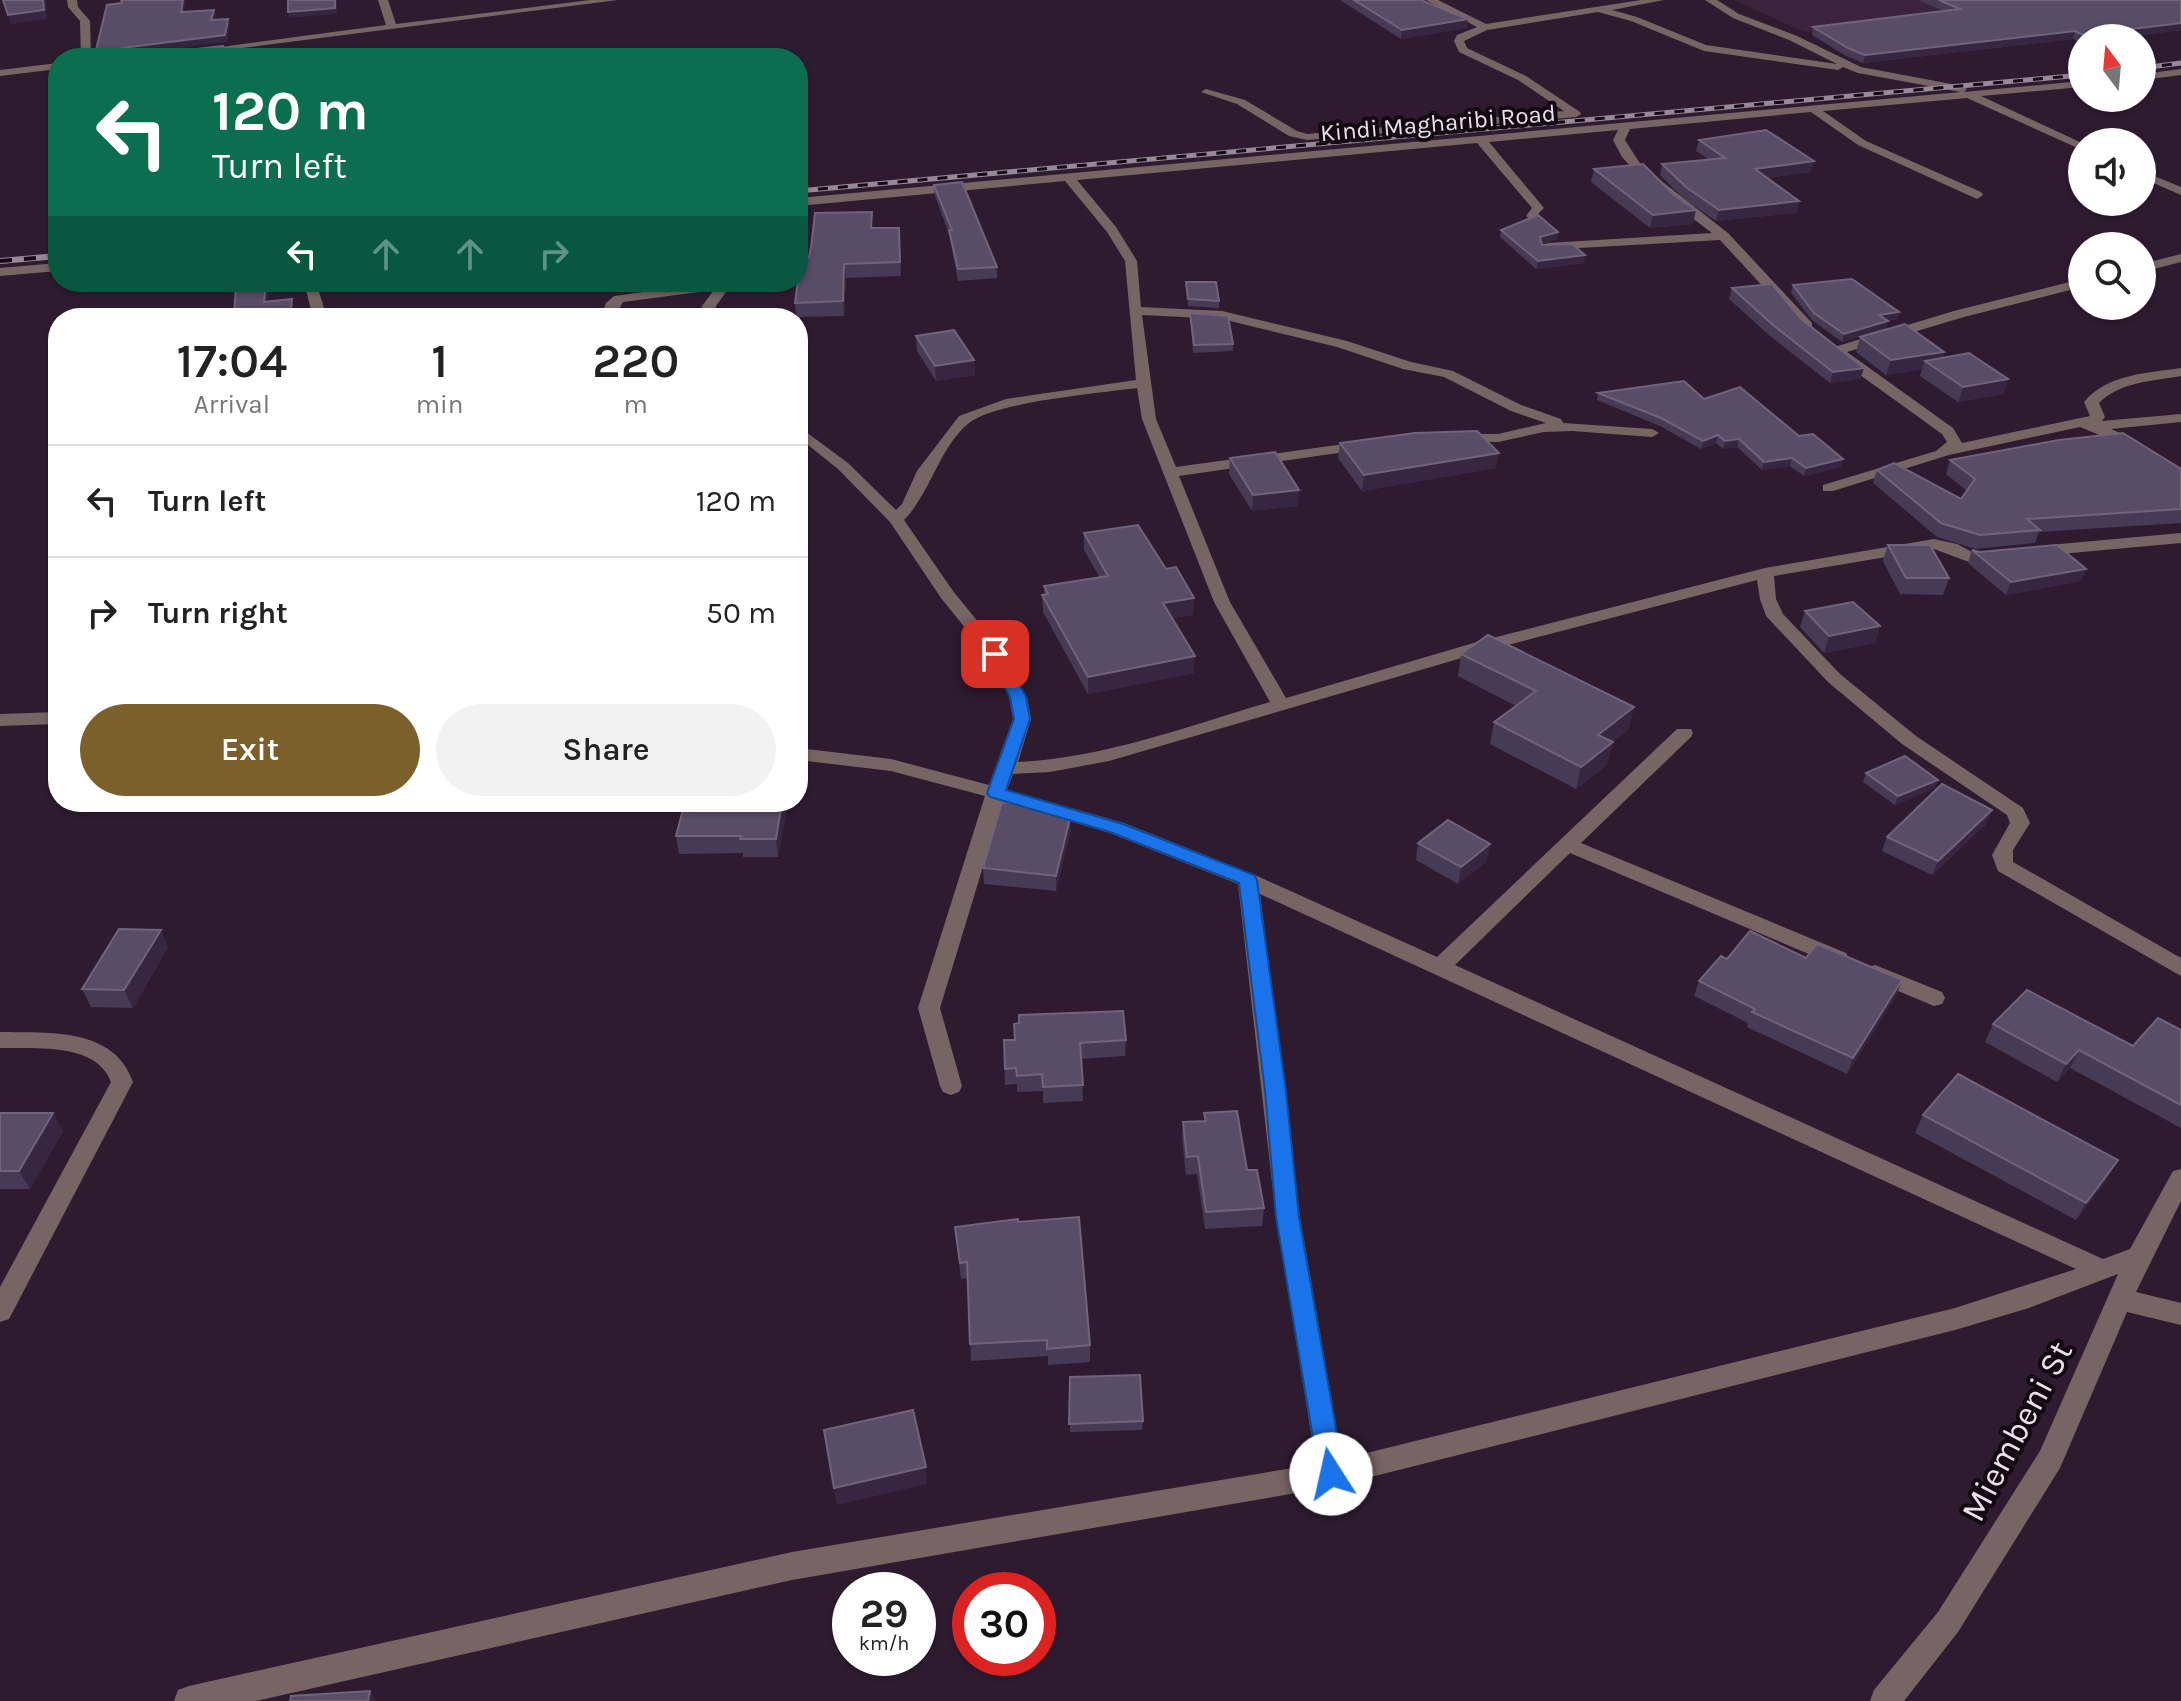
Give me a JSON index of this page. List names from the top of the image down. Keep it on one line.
{"streets":{"street":["Kindi Magharibi Road","Miembeni St"]},"north":"top","page":{"turn":["120 m","Turn left"],"eta":["17:04","Arrival","1","min","220","m"],"list":[{"name":"Turn left","value":"120 m"},{"name":"Turn right","value":"50 m"}],"buttons":["Exit","Share"],"speed":"29 km/h","limit":"30"}}
